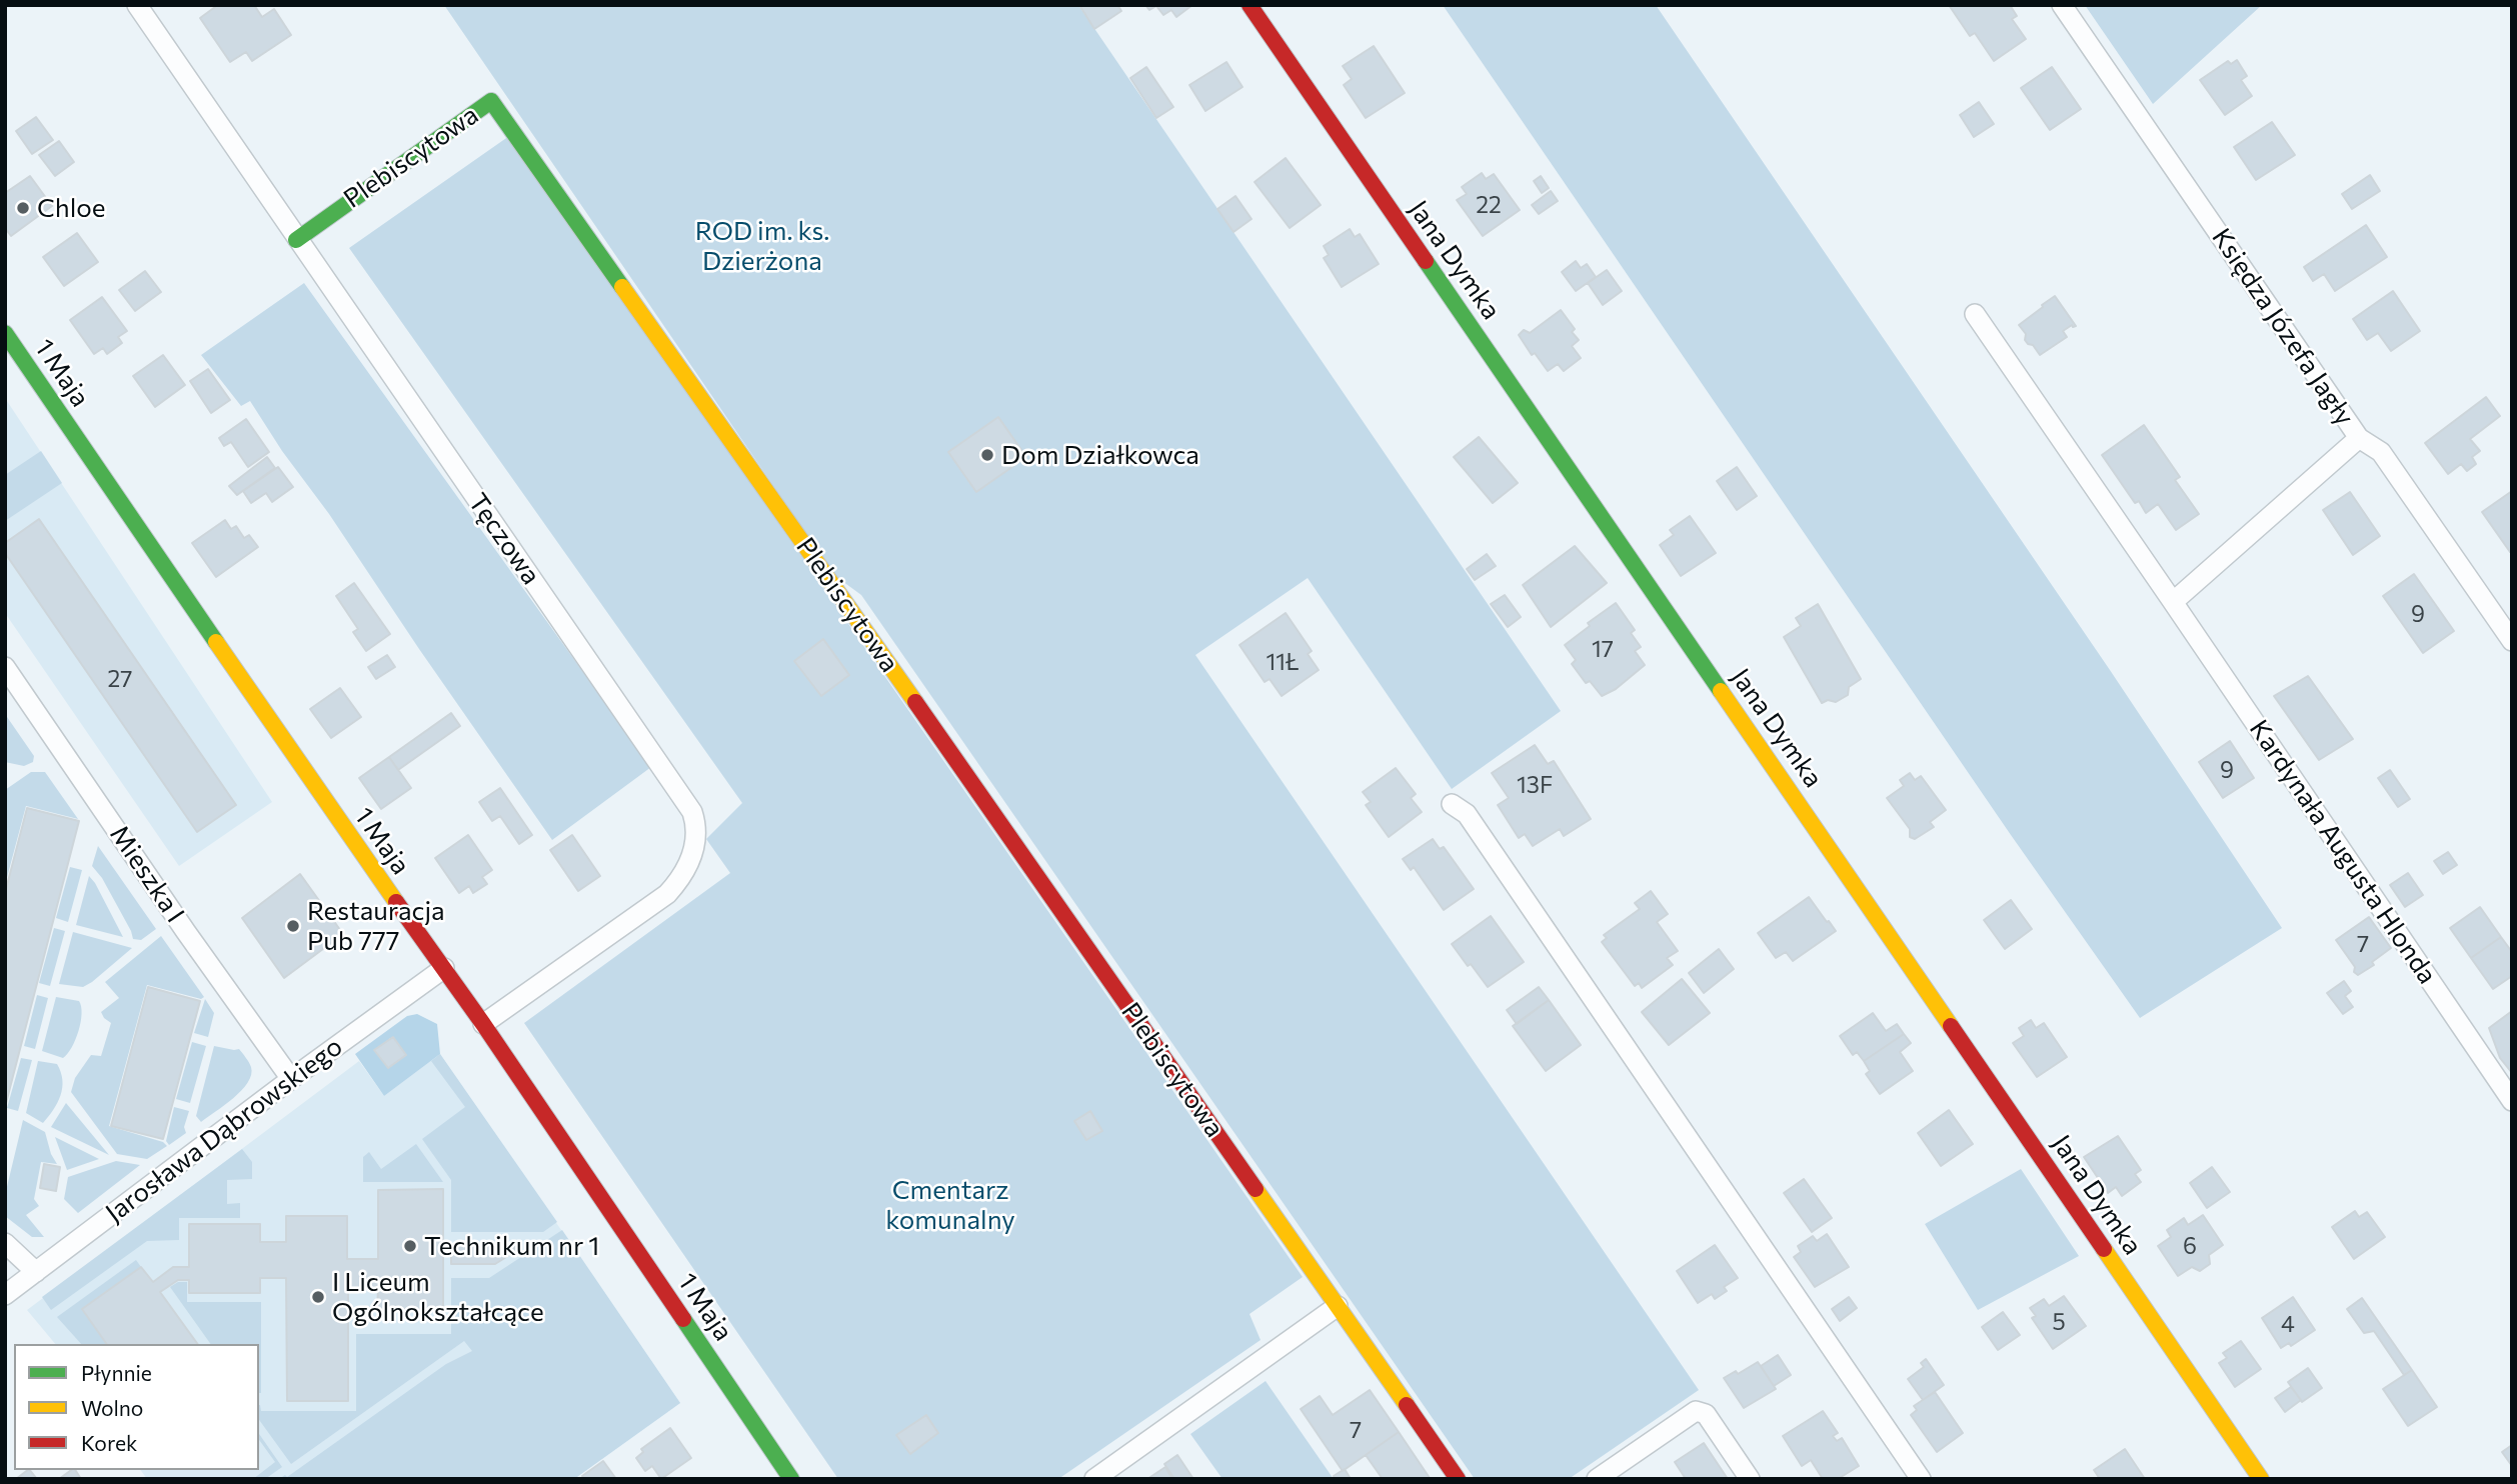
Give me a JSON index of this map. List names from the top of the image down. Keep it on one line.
{"streets":{"street":["Plebiscytowa","Jana Dymka","Księdza Józefa Jagły","1 Maja","Tęczowa","Kardynała Augusta Hlonda","Mieszka I","Jarosława Dąbrowskiego"]},"crossings":[["Plebiscytowa","Tęczowa"],["1 Maja","Tęczowa"],["1 Maja","Jarosława Dąbrowskiego"],["Mieszka I","Jarosława Dąbrowskiego"]],"parks":["ROD im. ks. Dzierżona","Cmentarz komunalny"],"places":["Chloe","Dom Działkowca","Restauracja Pub 777","Technikum nr 1","I Liceum Ogólnokształcące"],"house_numbers":["22","9","17","11Ł","27","9","13F","7","6","5","4","7"],"legend":["Płynnie","Wolno","Korek"]}
